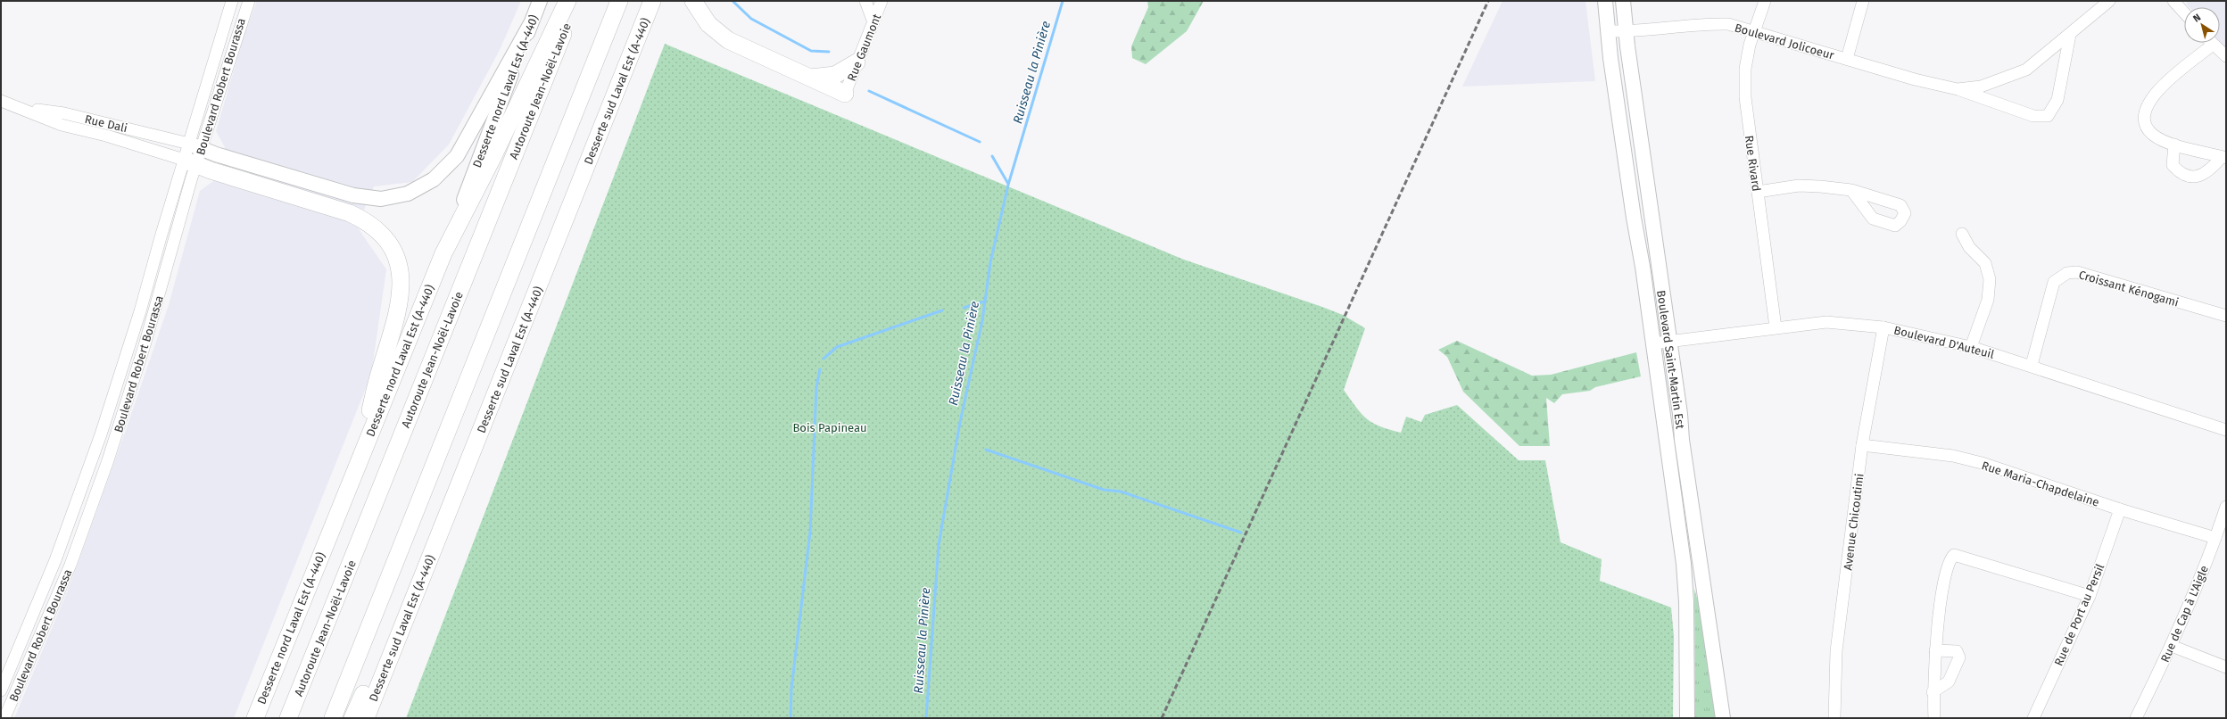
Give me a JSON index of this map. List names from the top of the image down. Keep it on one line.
{"streets":{"highway":["Desserte nord Laval Est (A-440)","Autoroute Jean-Noël-Lavoie","Desserte sud Laval Est (A-440)"],"main road":["Boulevard Saint-Martin Est"],"street":["Boulevard Jolicoeur","Rue Gaumont","Boulevard Robert Bourassa","Rue Dali","Rue Rivard","Croissant Kénogami","Boulevard D'Auteuil","Rue Maria-Chapdelaine","Avenue Chicoutimi","Rue de Cap à L'Aigle","Rue de Port au Persil"]},"crossings":[["Boulevard Jolicoeur","Rue Rivard"],["Boulevard Jolicoeur","Boulevard Saint-Martin Est"],["Boulevard Robert Bourassa","Rue Dali"],["Rue Rivard","Boulevard D'Auteuil"],["Croissant Kénogami","Boulevard D'Auteuil"],["Boulevard D'Auteuil","Boulevard Saint-Martin Est"],["Boulevard D'Auteuil","Avenue Chicoutimi"],["Rue Maria-Chapdelaine","Avenue Chicoutimi"],["Rue Maria-Chapdelaine","Rue de Cap à L'Aigle"],["Rue Maria-Chapdelaine","Rue de Port au Persil"]],"water":["Ruisseau la Pinière"],"parks":["Bois Papineau"],"north":"top left"}
